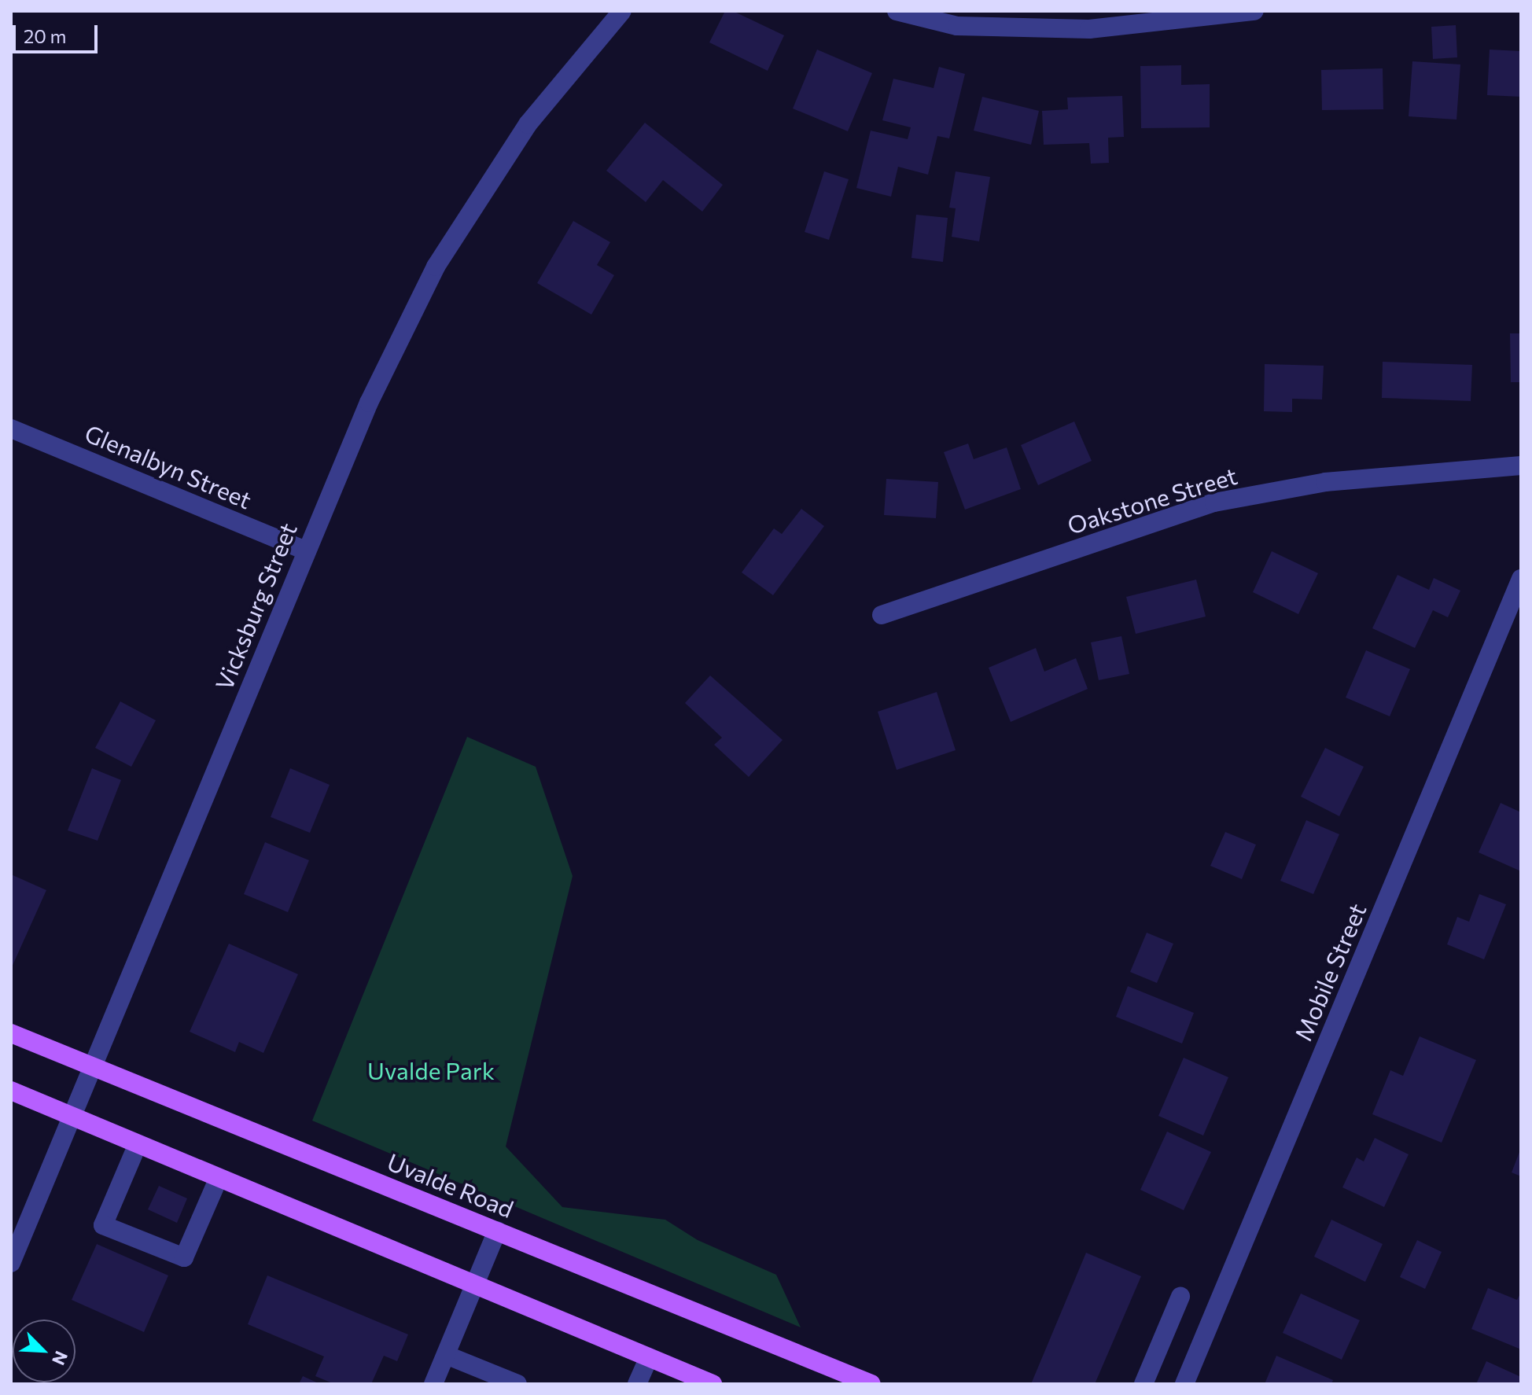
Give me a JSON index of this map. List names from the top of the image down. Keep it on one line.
{"streets":{"main road":["Uvalde Road"],"street":["Glenalbyn Street","Oakstone Street","Vicksburg Street","Mobile Street"]},"crossings":[["Glenalbyn Street","Vicksburg Street"],["Vicksburg Street","Uvalde Road"]],"parks":["Uvalde Park"],"scale_bar":"20 m","north":"bottom right"}
